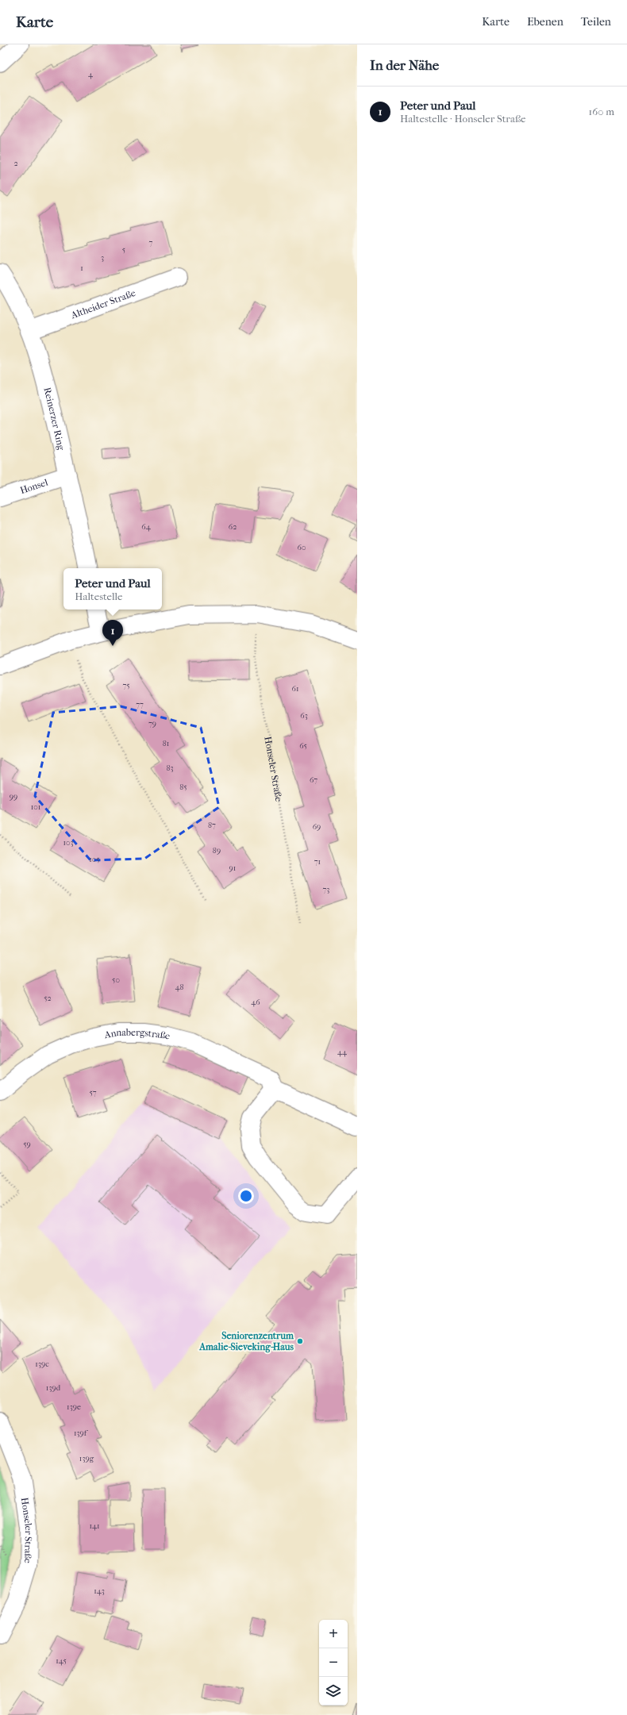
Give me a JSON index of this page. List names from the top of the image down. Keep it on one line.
{"streets":{"street":["Altheider Straße","Reinerzer Ring","Honsel","Honseler Straße","Annabergstraße"]},"crossings":[["Altheider Straße","Reinerzer Ring"],["Reinerzer Ring","Honsel"]],"places":["Seniorenzentrum Amalie-Sieveking-Haus"],"house_numbers":["4","2","7","5","3","1","64","62","60","75","61","77","63","79","81","65","83","67","85","99","101","87","69","103","89","105","71","91","73","50","48","52","46","44","57","59","139c","139d","139e","139f","139g","141","143","145"],"page":{"header":"Karte","nav":["Karte","Ebenen","Teilen"],"heading":"In der Nähe","list":[{"mark":"1","name":"Peter und Paul","note":"Haltestelle · Honseler Straße","value":"160 m"}],"popup":["Peter und Paul","Haltestelle"],"pins":"1","map_buttons":["+","−"]}}
